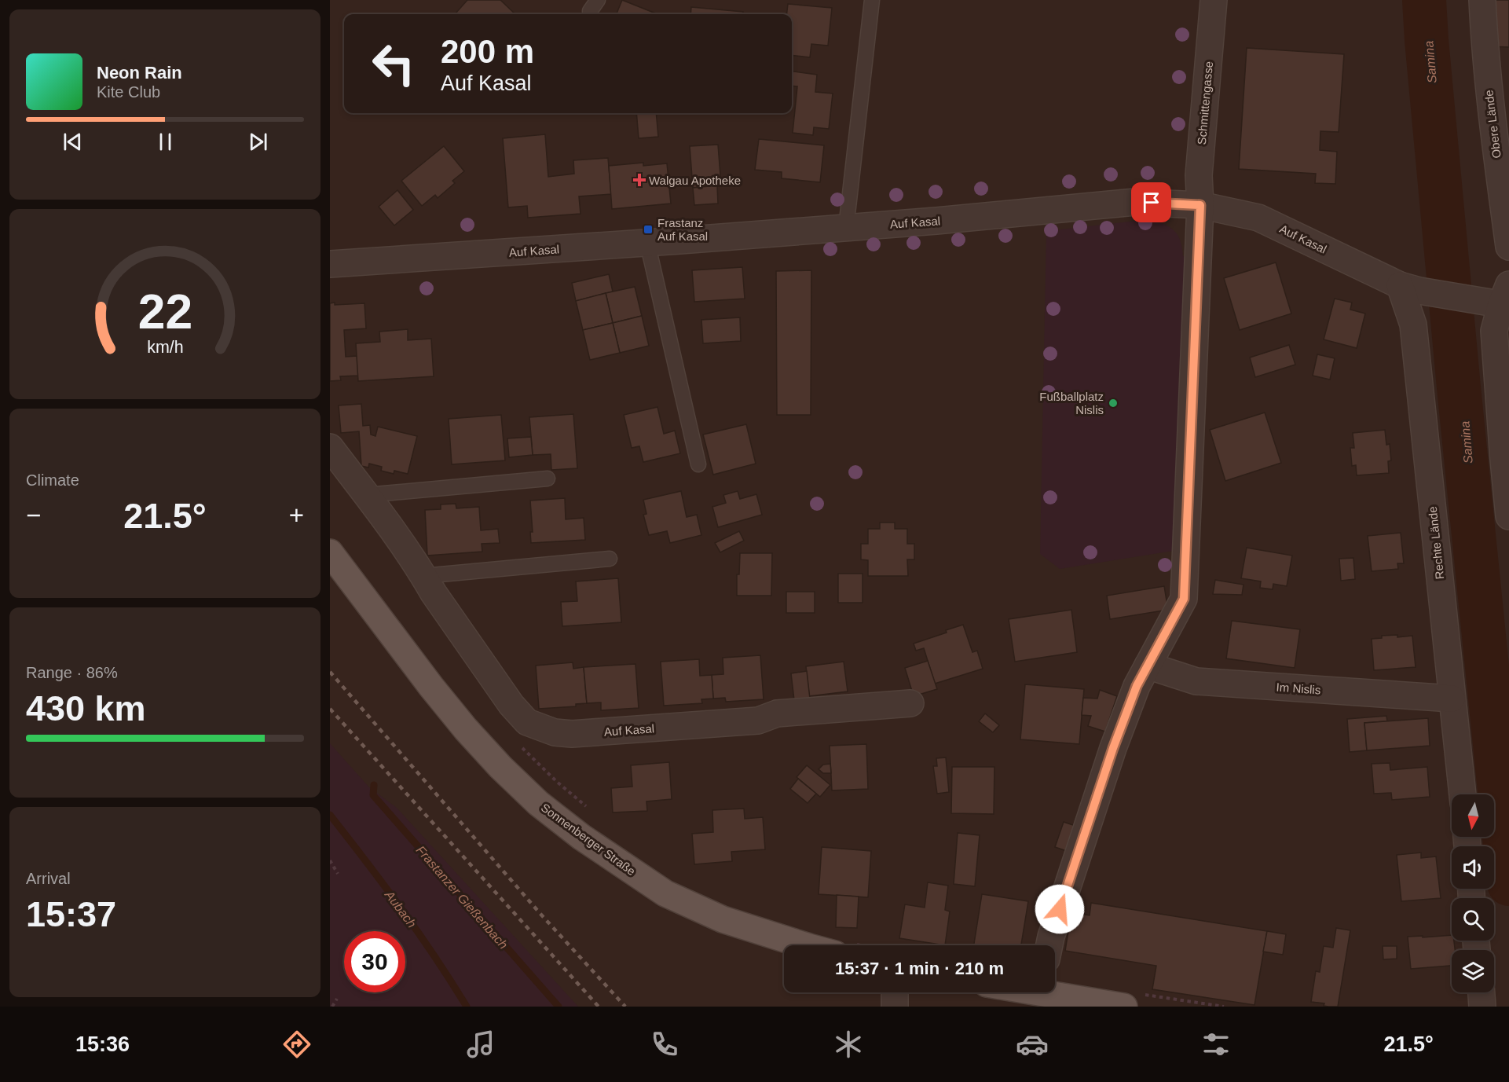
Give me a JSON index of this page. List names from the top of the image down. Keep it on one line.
{"streets":{"main road":["Sonnenberger Straße"],"street":["Schmittengasse","Obere Lände","Auf Kasal","Rechte Lände","Im Nislis"]},"crossings":[["Schmittengasse","Auf Kasal"],["Auf Kasal","Rechte Lände"],["Rechte Lände","Im Nislis"]],"water":["Samina","Frastanzer Gießenbach","Aubach"],"places":{"health":["Walgau Apotheke"],"transit":["Frastanz Auf Kasal"],"other":["Fußballplatz Nislis"]},"north":"bottom","page":{"turn":["200 m","Auf Kasal"],"song":["Neon Rain","Kite Club"],"tile":["Climate",["Range · 86%","430 km"],["Arrival","15:37"]],"heat":["−","21.5°","+"],"limit":"30","trip":"15:37 · 1 min · 210 m","tabs":["15:36","21.5°"],"gauge":["22","km/h"]}}
